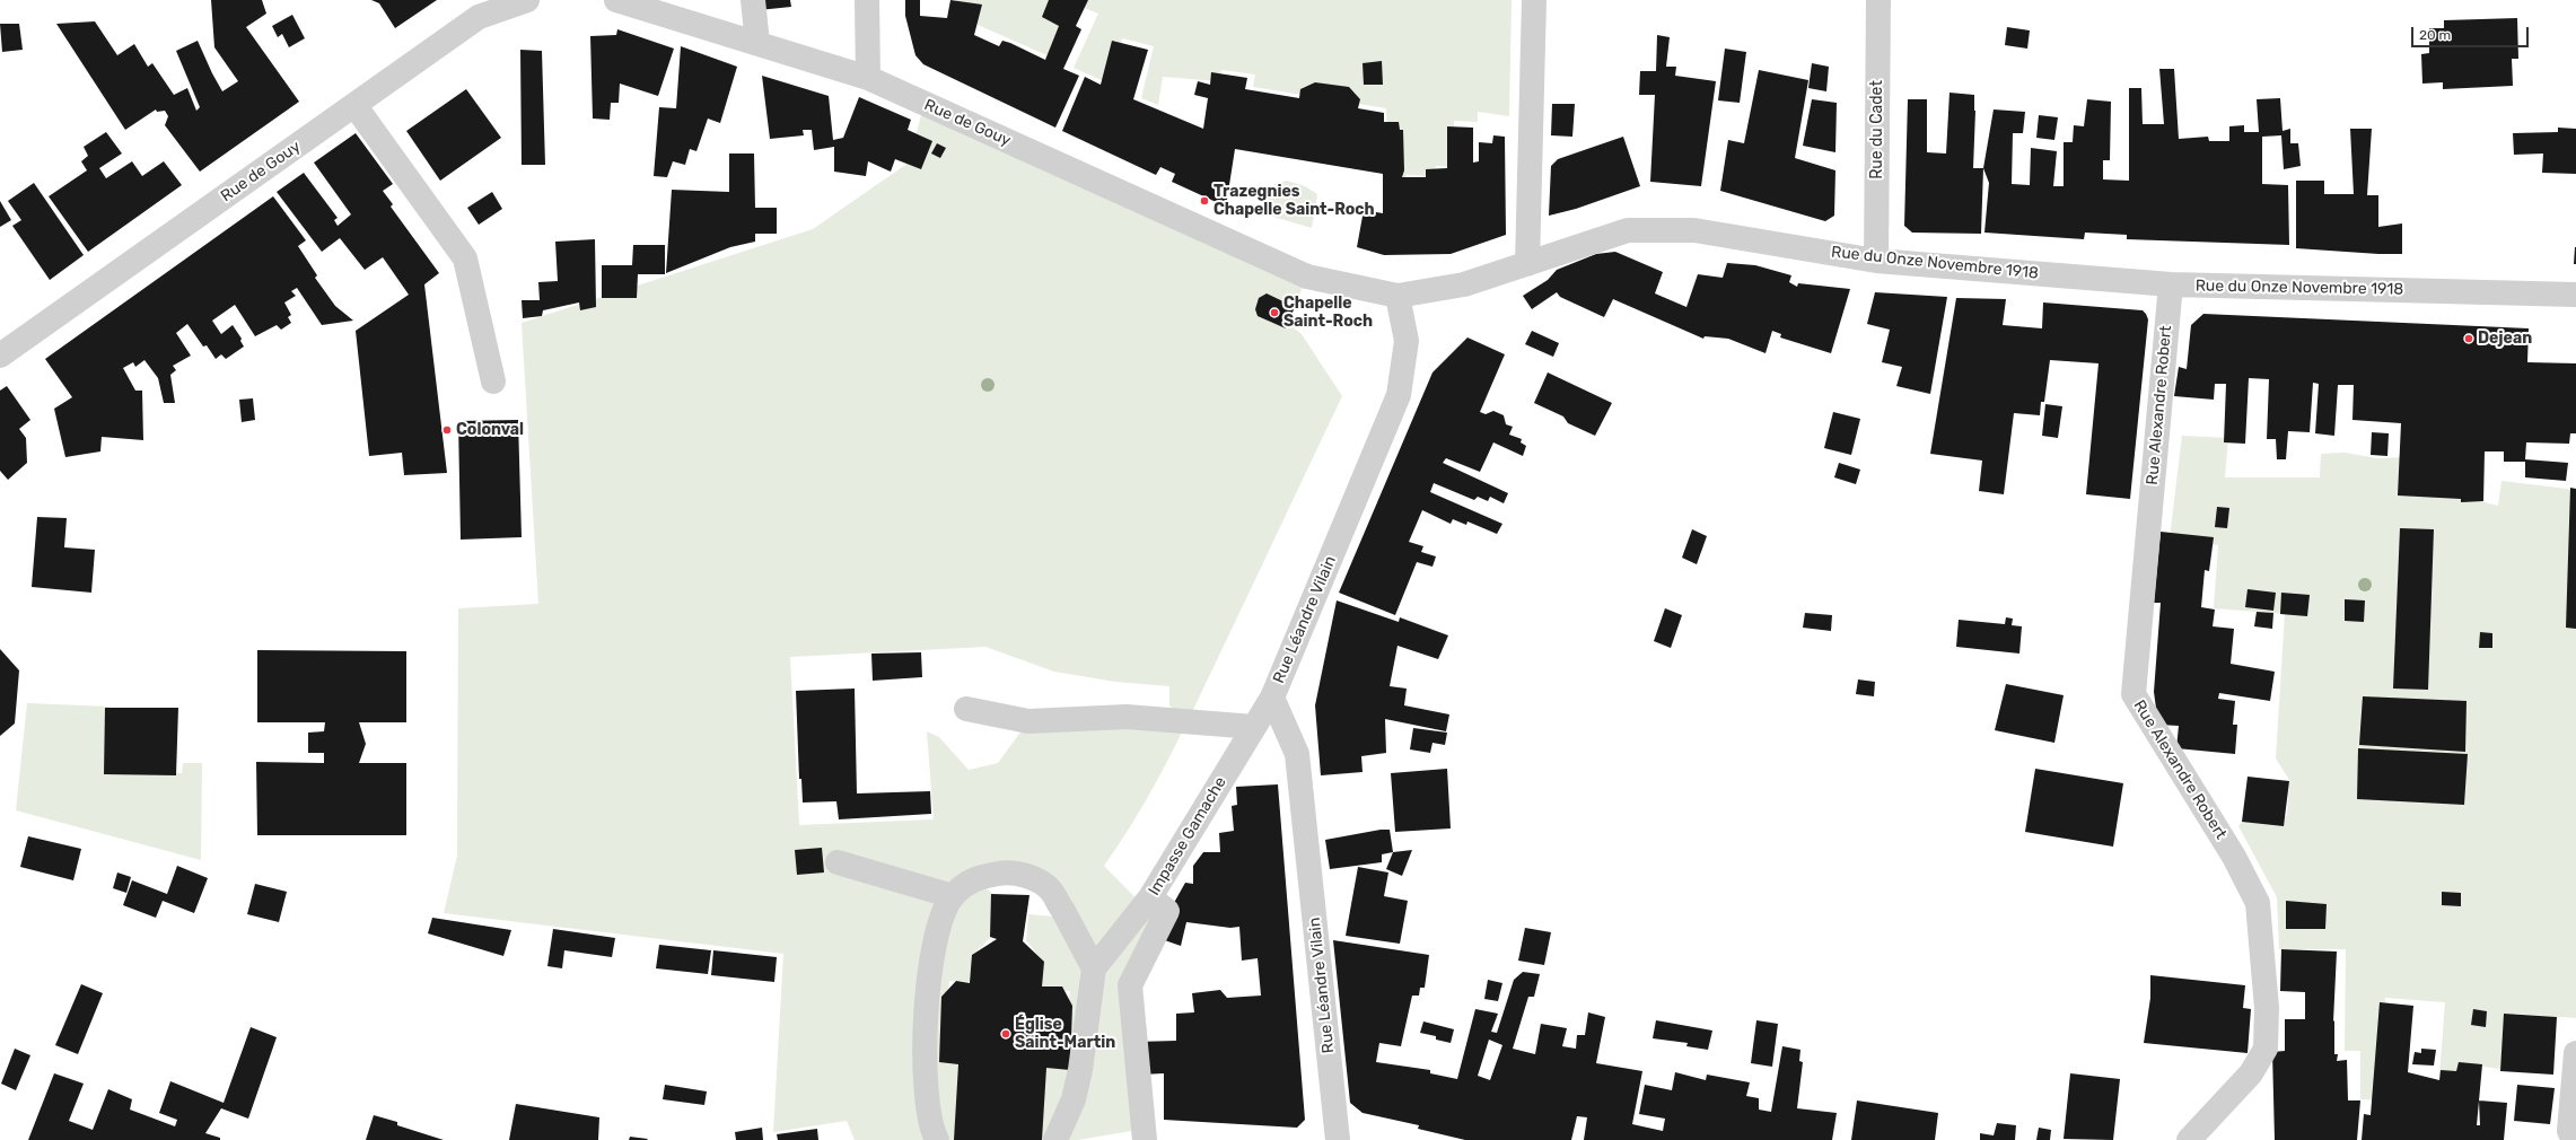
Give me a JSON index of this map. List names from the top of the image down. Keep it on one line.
{"streets":{"street":["Rue de Gouy","Rue du Cadet","Rue du Onze Novembre 1918","Rue Alexandre Robert","Rue Léandre Vilain","Impasse Gamache"]},"crossings":[["Rue de Gouy","Rue du Onze Novembre 1918"],["Rue du Cadet","Rue du Onze Novembre 1918"],["Rue du Onze Novembre 1918","Rue Alexandre Robert"],["Rue du Onze Novembre 1918","Rue Léandre Vilain"],["Rue Léandre Vilain","Impasse Gamache"]],"places":["Trazegnies Chapelle Saint-Roch","Chapelle Saint-Roch","Dejean","Colonval","Église Saint-Martin"],"scale_bar":"20 m"}
